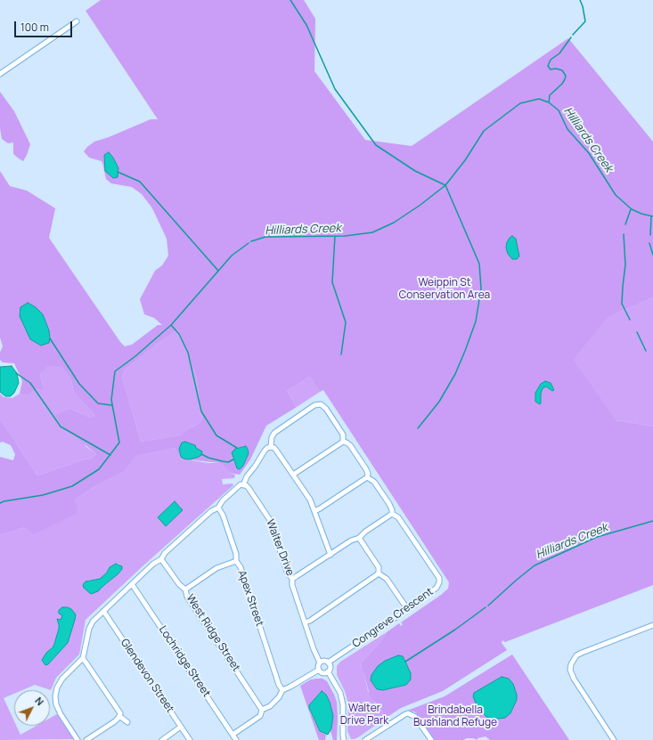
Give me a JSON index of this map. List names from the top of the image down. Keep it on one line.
{"streets":{"street":["Walter Drive","Apex Street","Congreve Crescent","West Ridge Street","Lochridge Street","Glendevon Street"]},"crossings":[["Walter Drive","Congreve Crescent"]],"water":["Hilliards Creek"],"parks":["Weippin St Conservation Area","Walter Drive Park","Brindabella Bushland Refuge"],"scale_bar":"100 m","north":"top right"}
